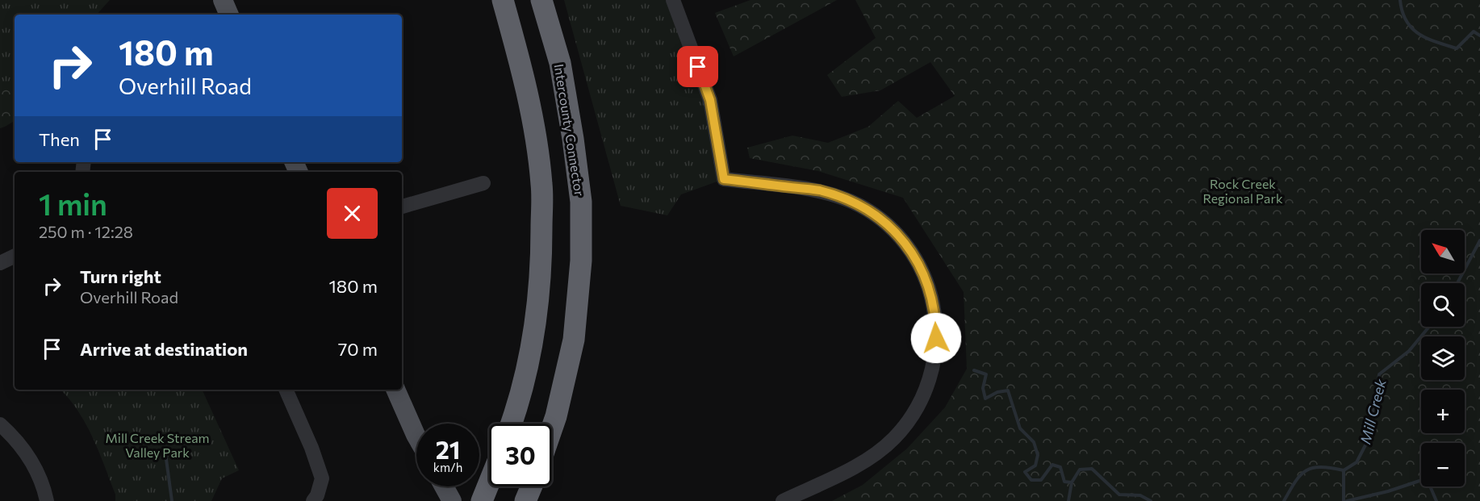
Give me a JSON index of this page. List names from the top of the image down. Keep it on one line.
{"streets":{"highway":["Intercounty Connector"]},"water":["Mill Creek"],"parks":["Rock Creek Regional Park","Mill Creek Stream Valley Park"],"north":"top left","page":{"turn":["180 m","Overhill Road"],"then":"Then","heading":["1 min","250 m · 12:28"],"map_buttons":["+","−"],"list":[{"name":"Turn right","note":"Overhill Road","value":"180 m"},{"name":"Arrive at destination","value":"70 m"}],"speed":"21 km/h","limit":"30"}}
